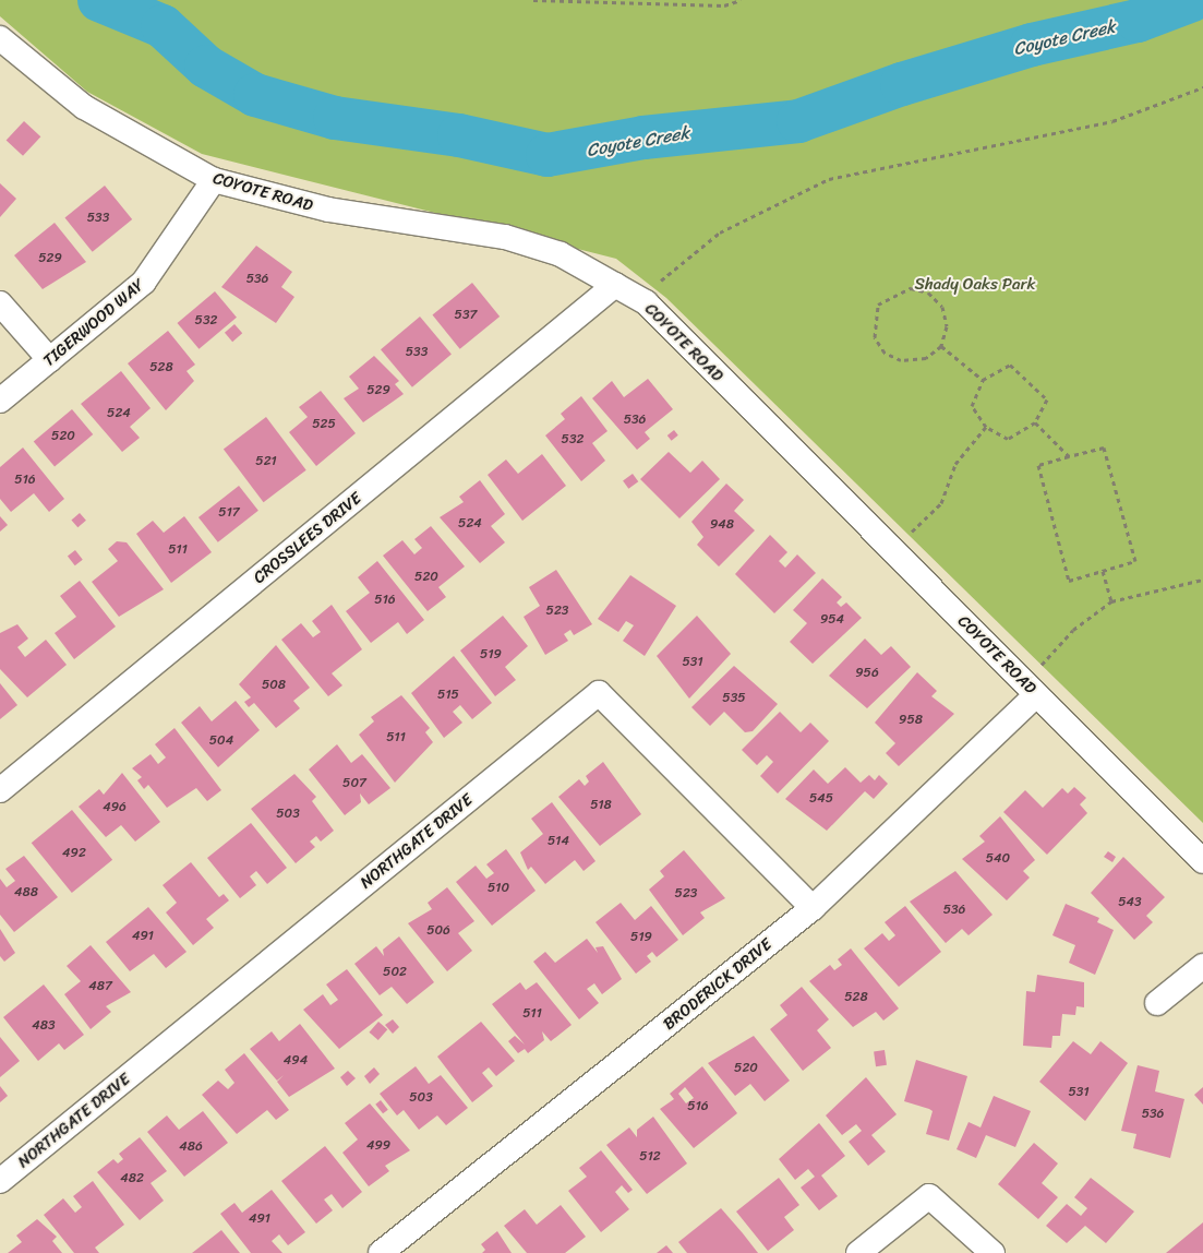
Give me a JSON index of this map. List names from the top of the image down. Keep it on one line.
{"streets":{"street":["COYOTE ROAD","TIGERWOOD WAY","CROSSLEES DRIVE","NORTHGATE DRIVE","BRODERICK DRIVE"]},"crossings":[["COYOTE ROAD","TIGERWOOD WAY"],["COYOTE ROAD","CROSSLEES DRIVE"],["COYOTE ROAD","BRODERICK DRIVE"],["NORTHGATE DRIVE","BRODERICK DRIVE"]],"water":["Coyote Creek"],"parks":["Shady Oaks Park"],"house_numbers":["533","529","536","537","532","533","528","529","524","536","525","520","532","521","516","517","524","948","511","520","516","523","954","519","531","956","508","515","535","958","511","504","507","545","518","496","503","514","492","540","510","488","523","543","536","506","491","519","502","487","528","511","483","494","520","531","503","516","536","499","486","512","482","491"]}
